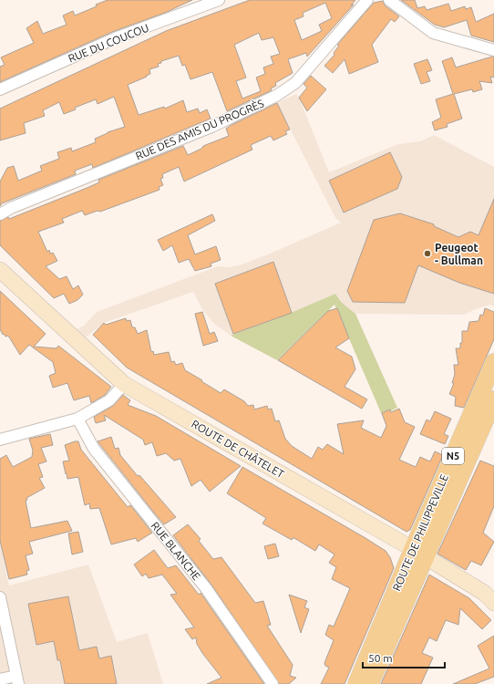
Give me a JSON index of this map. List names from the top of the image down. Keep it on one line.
{"streets":{"main road":["ROUTE DE CHÂTELET","N5","ROUTE DE PHILIPPEVILLE"],"street":["RUE DU COUCOU","RUE DES AMIS DU PROGRÈS","RUE BLANCHE"]},"crossings":[["ROUTE DE CHÂTELET","ROUTE DE PHILIPPEVILLE"]],"places":["Peugeot - Bullman"],"scale_bar":"50 m"}
